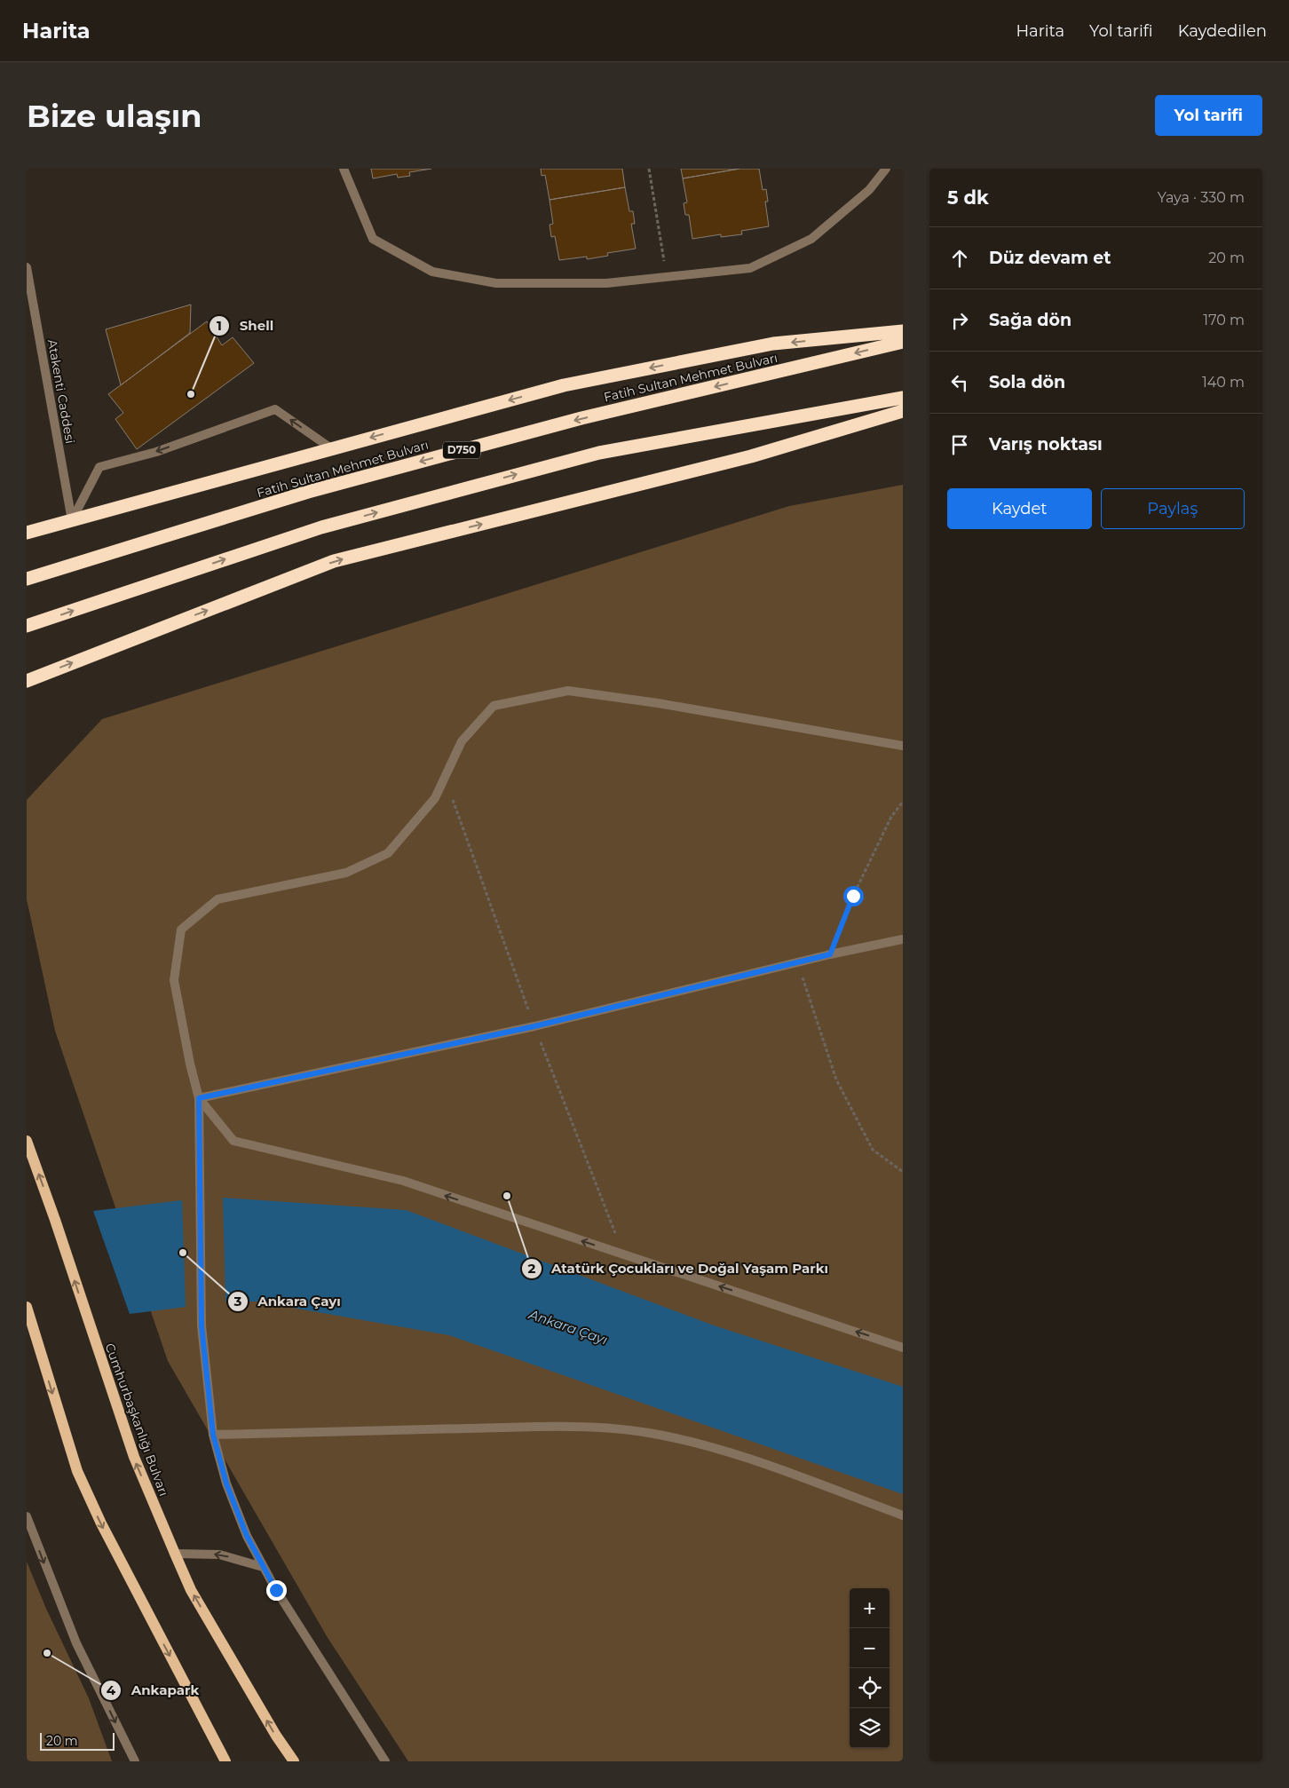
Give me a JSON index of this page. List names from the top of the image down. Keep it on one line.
{"streets":{"highway":["Fatih Sultan Mehmet Bulvarı","D750"],"main road":["Cumhurbaşkanlığı Bulvarı"],"street":["Atakenti Caddesi"]},"water":["Ankara Çayı"],"places":["Shell","Atatürk Çocukları ve Doğal Yaşam Parkı","Ankara Çayı","Ankapark"],"scale_bar":"20 m","page":{"header":"Harita","nav":["Harita","Yol tarifi","Kaydedilen"],"buttons":["Yol tarifi",["Kaydet","Paylaş"]],"title":"Bize ulaşın","heading":["5 dk","Yaya · 330 m"],"list":[["Düz devam et","20 m"],["Sağa dön","170 m"],["Sola dön","140 m"],"Varış noktası"],"map_buttons":["+","−"],"scale":"20 m"}}
